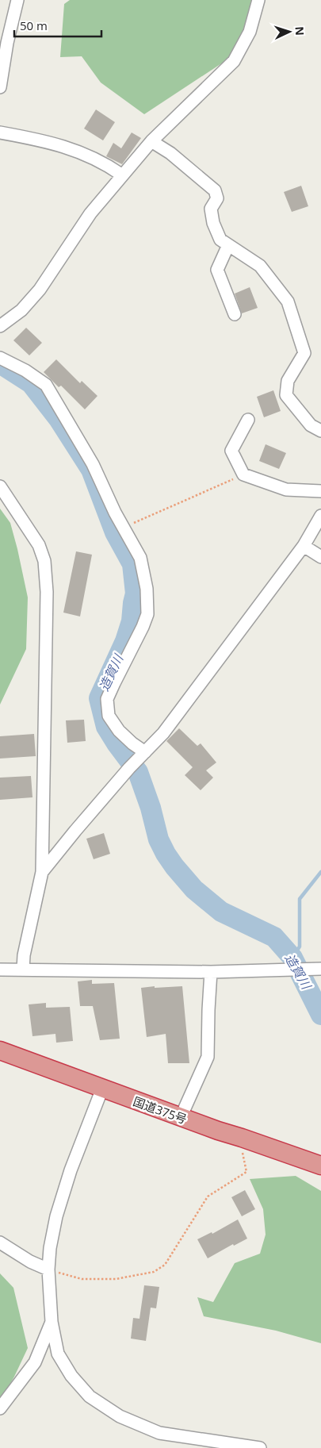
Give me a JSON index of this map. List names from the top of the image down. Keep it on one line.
{"streets":{"highway":["国道375号"]},"water":["造賀川"],"scale_bar":"50 m","north":"right"}
